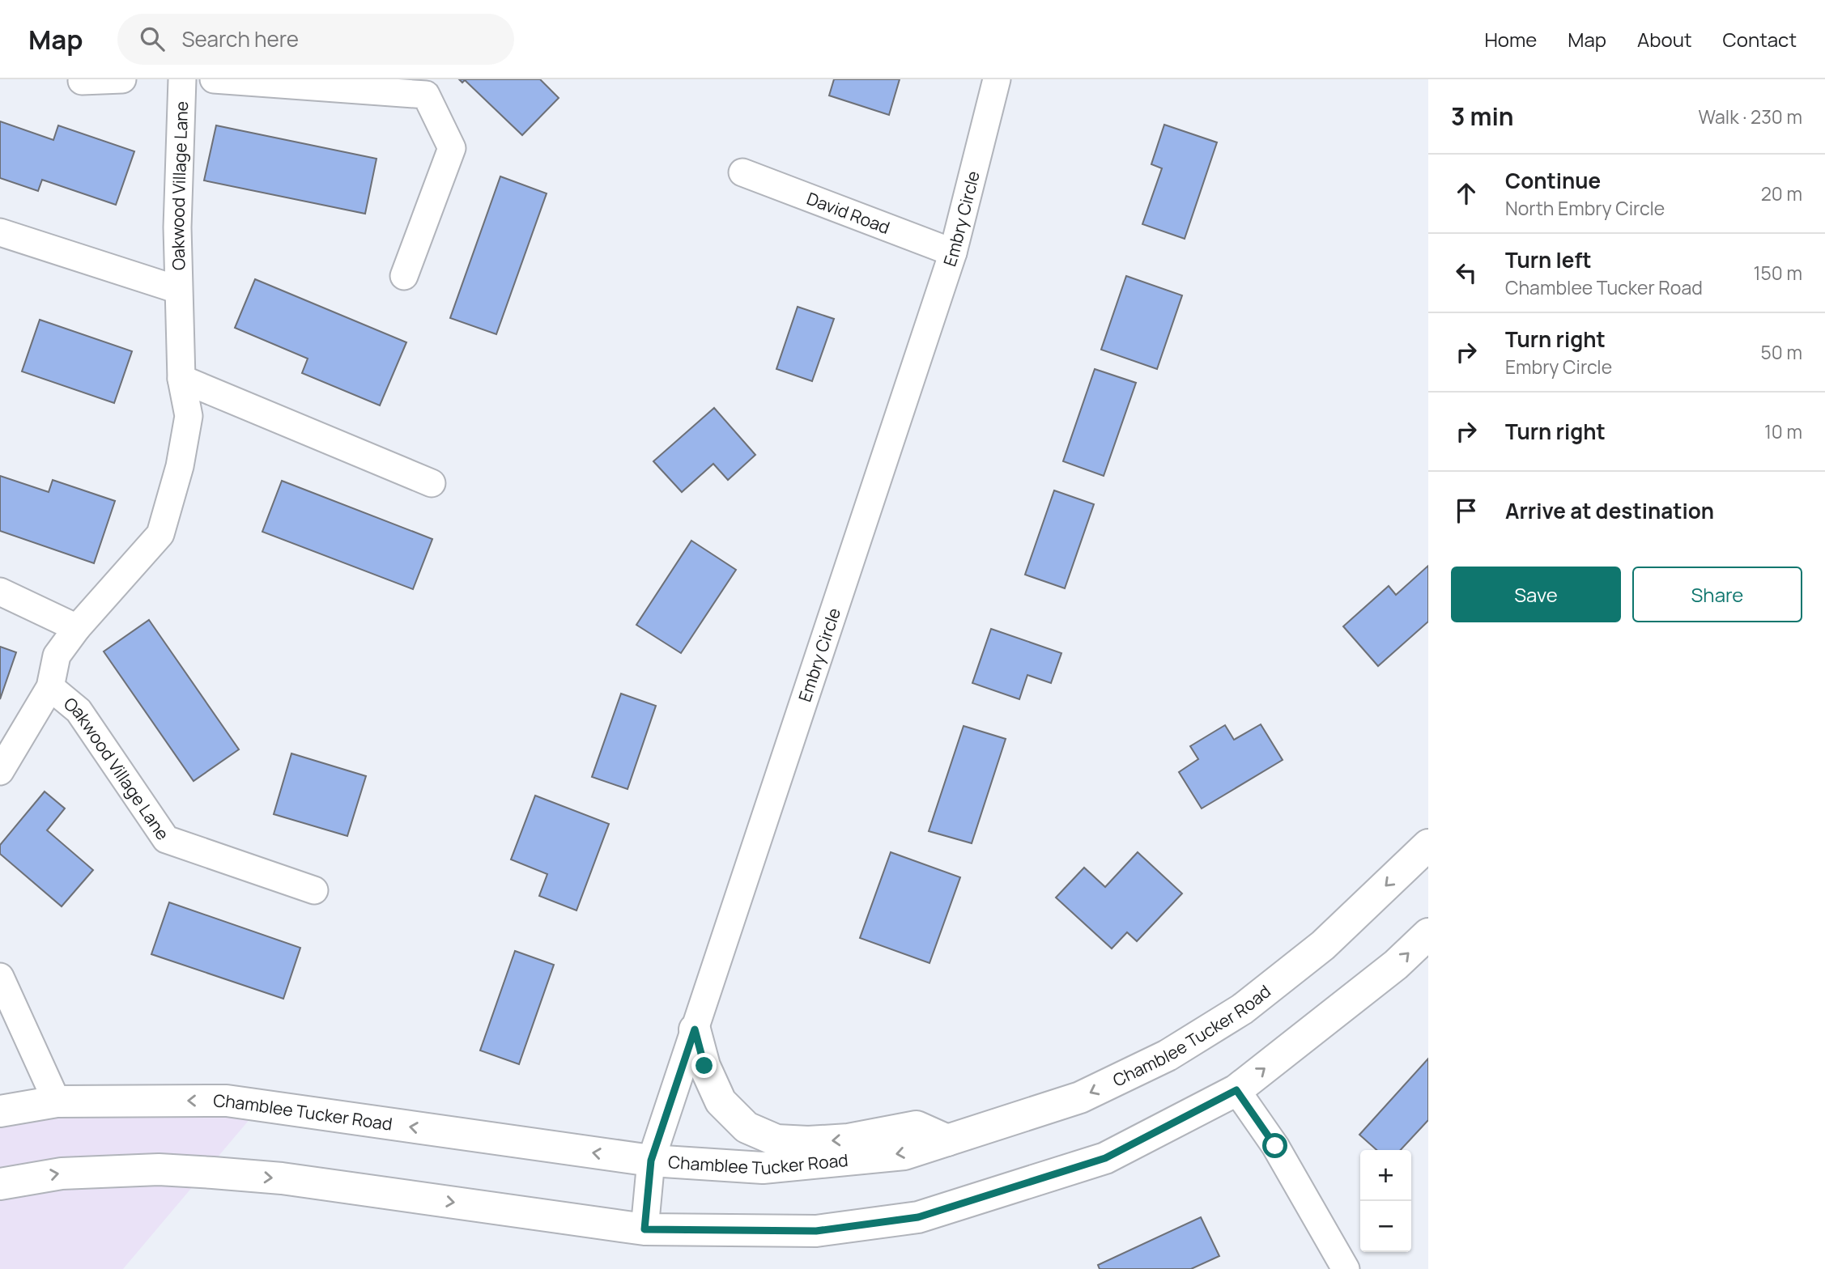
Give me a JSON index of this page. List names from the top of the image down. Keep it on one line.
{"streets":{"main road":["Chamblee Tucker Road"],"street":["Oakwood Village Lane","David Road","Embry Circle"]},"crossings":[["David Road","Embry Circle"],["Embry Circle","Chamblee Tucker Road"]],"page":{"header":"Map","search":"Search here","nav":["Home","Map","About","Contact"],"heading":["3 min","Walk · 230 m"],"list":[["Continue","North Embry Circle","20 m"],["Turn left","Chamblee Tucker Road","150 m"],["Turn right","Embry Circle","50 m"],["Turn right","10 m"],"Arrive at destination"],"buttons":["Save","Share"],"map_buttons":["+","−"]}}
